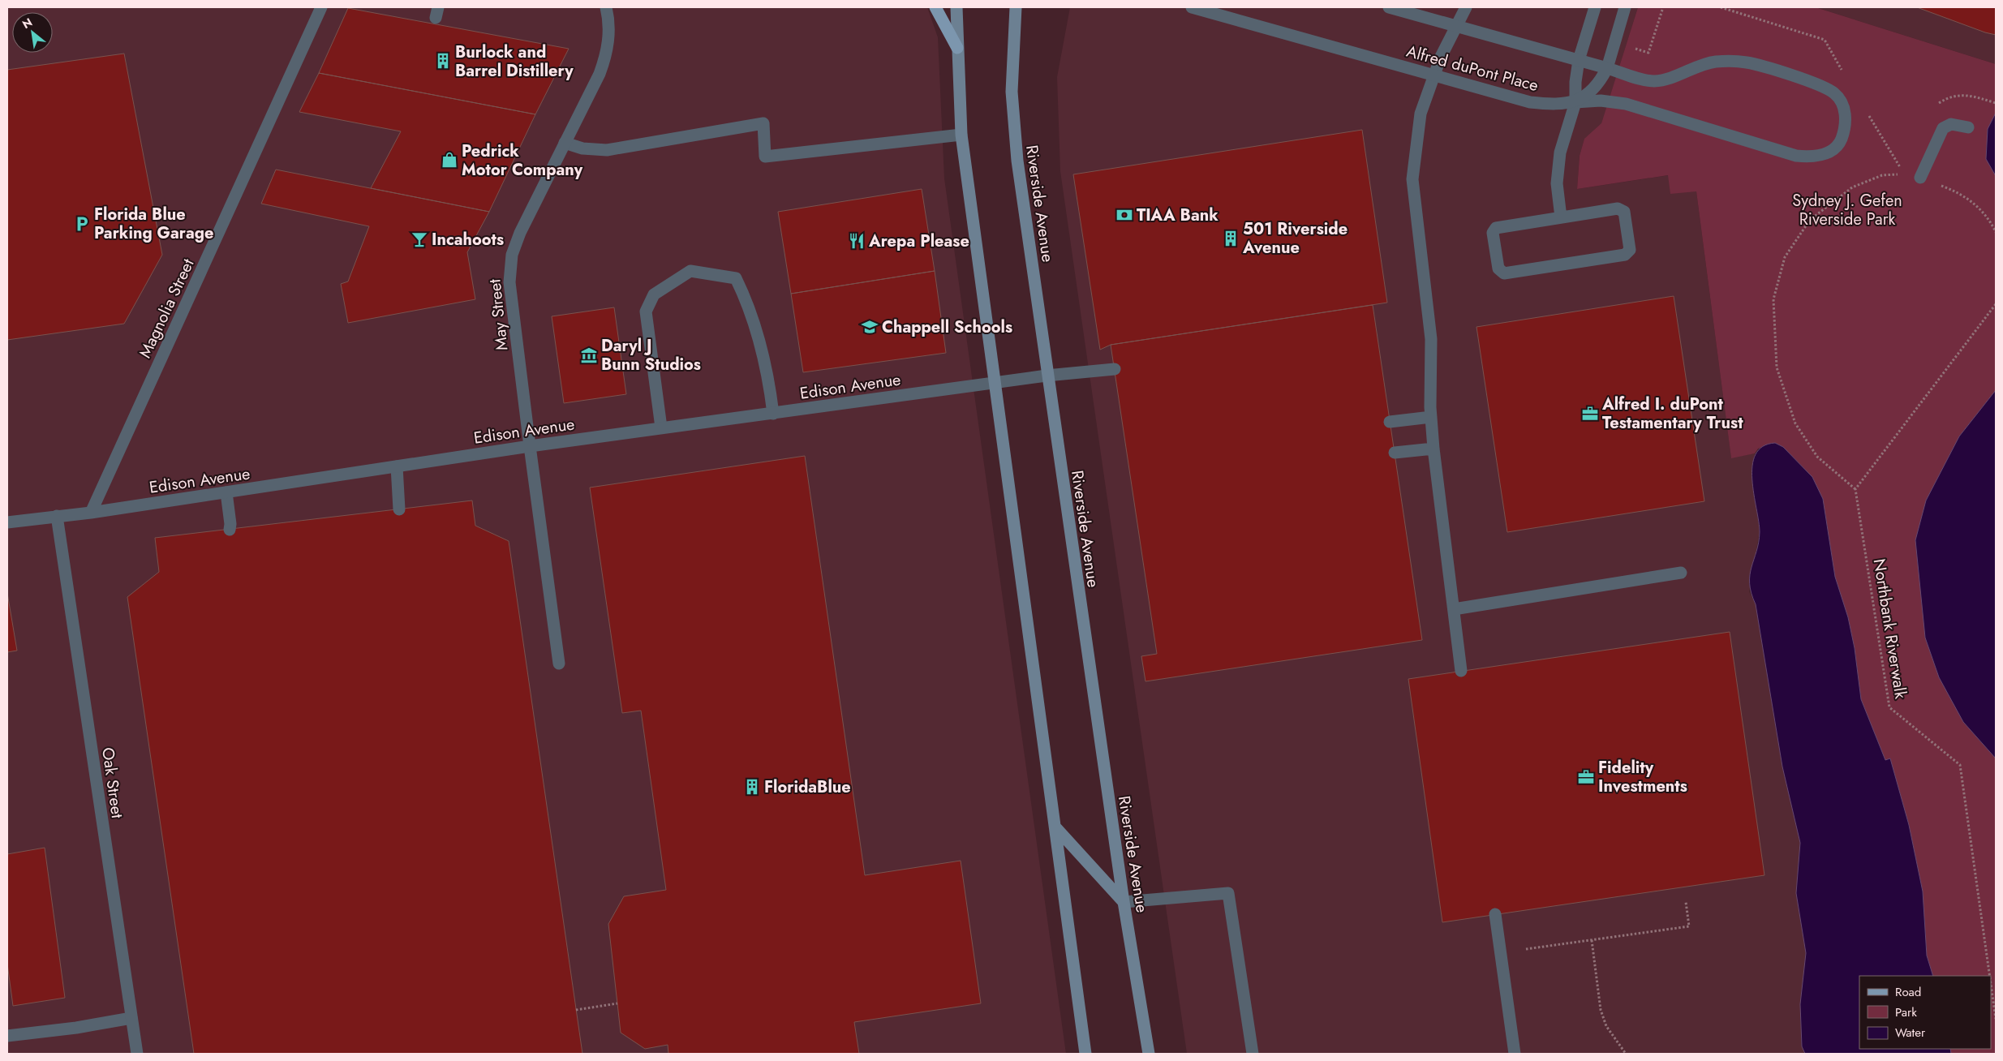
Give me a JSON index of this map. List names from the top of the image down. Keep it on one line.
{"streets":{"main road":["Riverside Avenue"],"street":["Alfred duPont Place","Magnolia Street","May Street","Edison Avenue","Oak Street"],"path":["Northbank Riverwalk"]},"crossings":[["Riverside Avenue","Edison Avenue"],["Magnolia Street","Edison Avenue"],["May Street","Edison Avenue"],["Edison Avenue","Oak Street"]],"parks":["Sydney J. Gefen Riverside Park"],"places":{"building":["Burlock and Barrel Distillery","501 Riverside Avenue","FloridaBlue"],"shop":["Pedrick Motor Company"],"bank":["TIAA Bank"],"parking":["Florida Blue Parking Garage"],"bar":["Incahoots"],"restaurant":["Arepa Please"],"school or university":["Chappell Schools"],"museum":["Daryl J Bunn Studios"],"office":["Alfred I. duPont Testamentary Trust","Fidelity Investments"]},"legend":["Road","Park","Water"],"north":"top left"}
